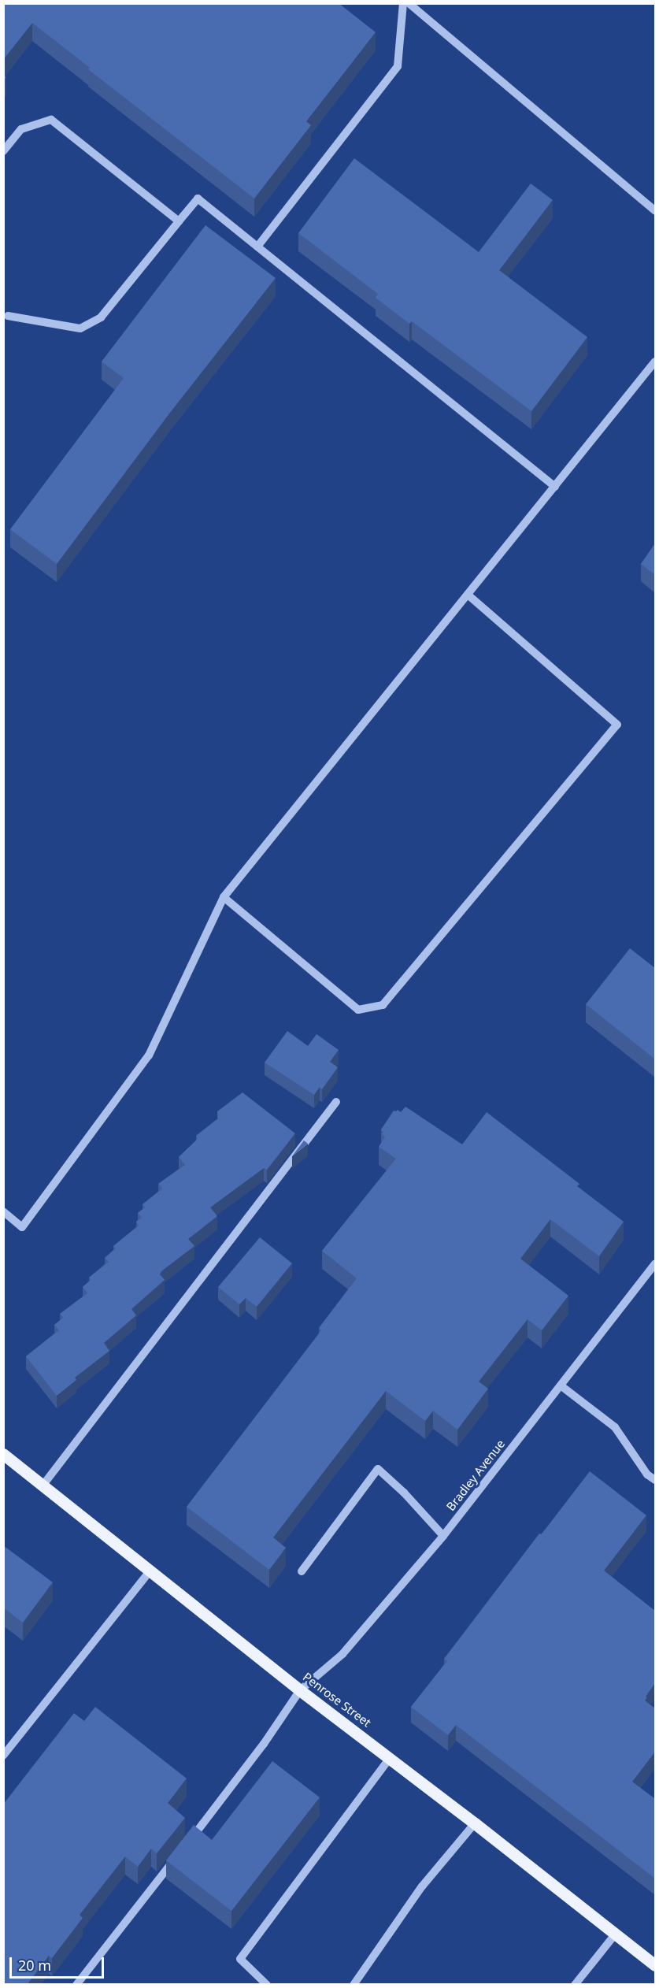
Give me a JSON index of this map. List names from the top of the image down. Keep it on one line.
{"streets":{"main road":["Penrose Street"],"street":["Bradley Avenue"]},"crossings":[["Bradley Avenue","Penrose Street"]],"scale_bar":"20 m"}
